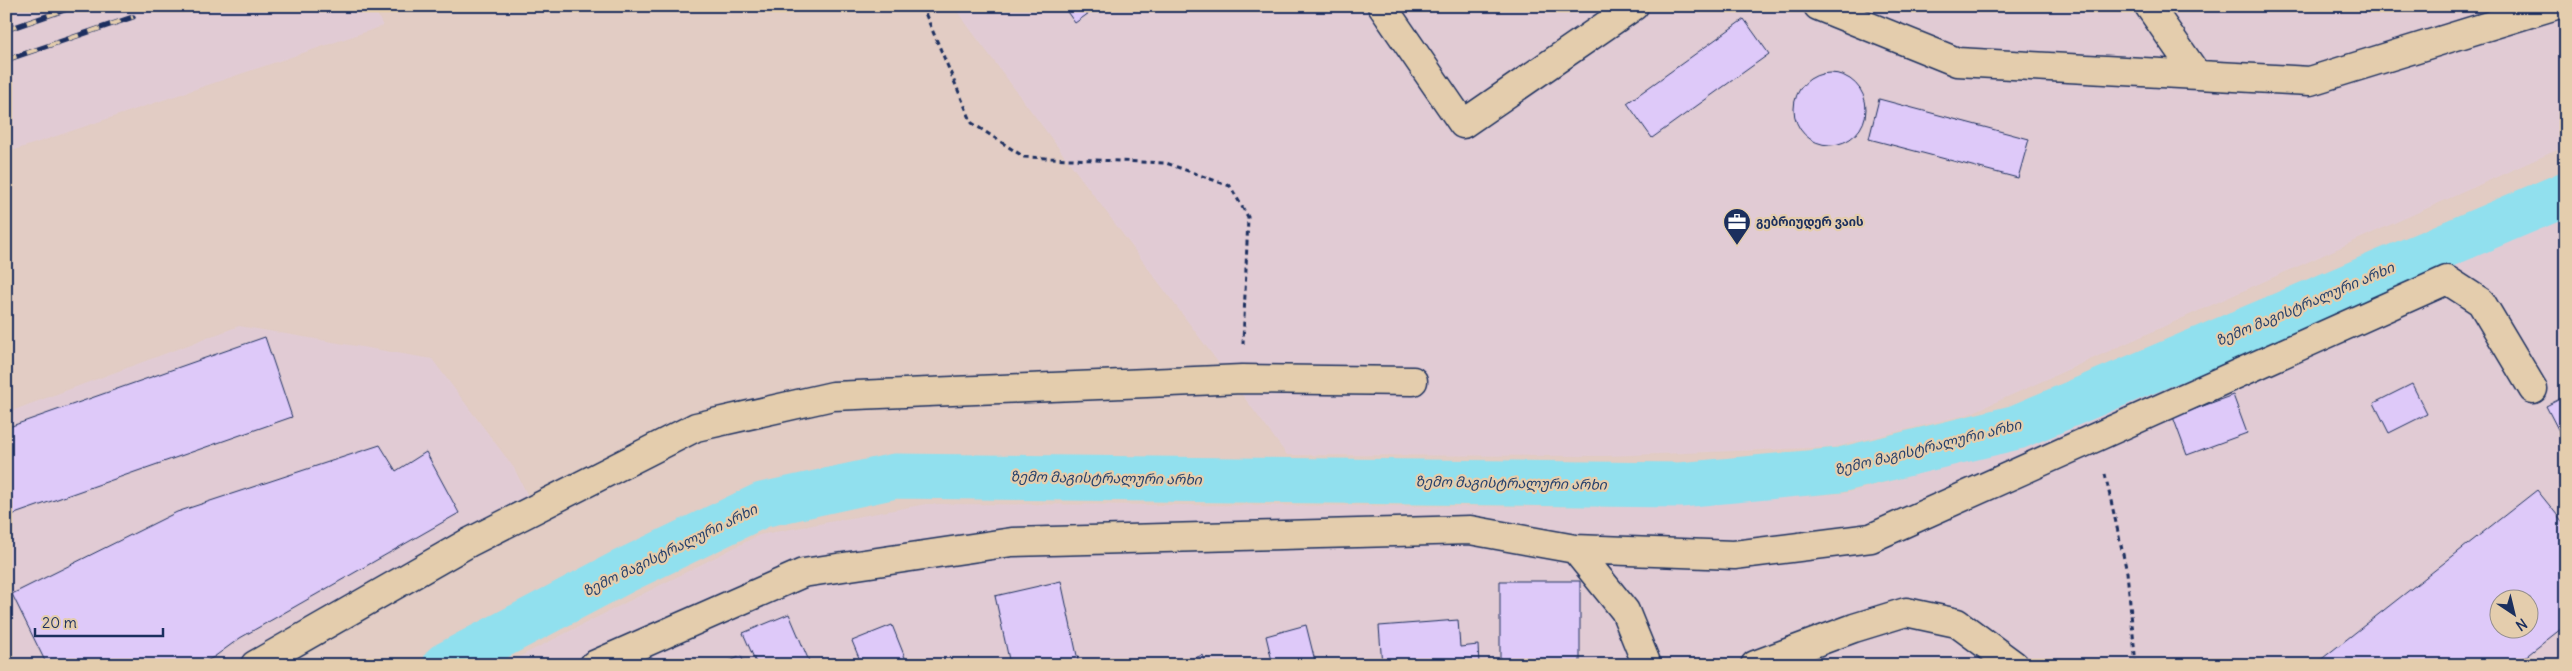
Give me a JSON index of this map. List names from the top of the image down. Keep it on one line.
{"water":["ზემო მაგისტრალური არხი"],"places":{"office":["გებრიუდერ ვაის"]},"scale_bar":"20 m","north":"bottom right"}
